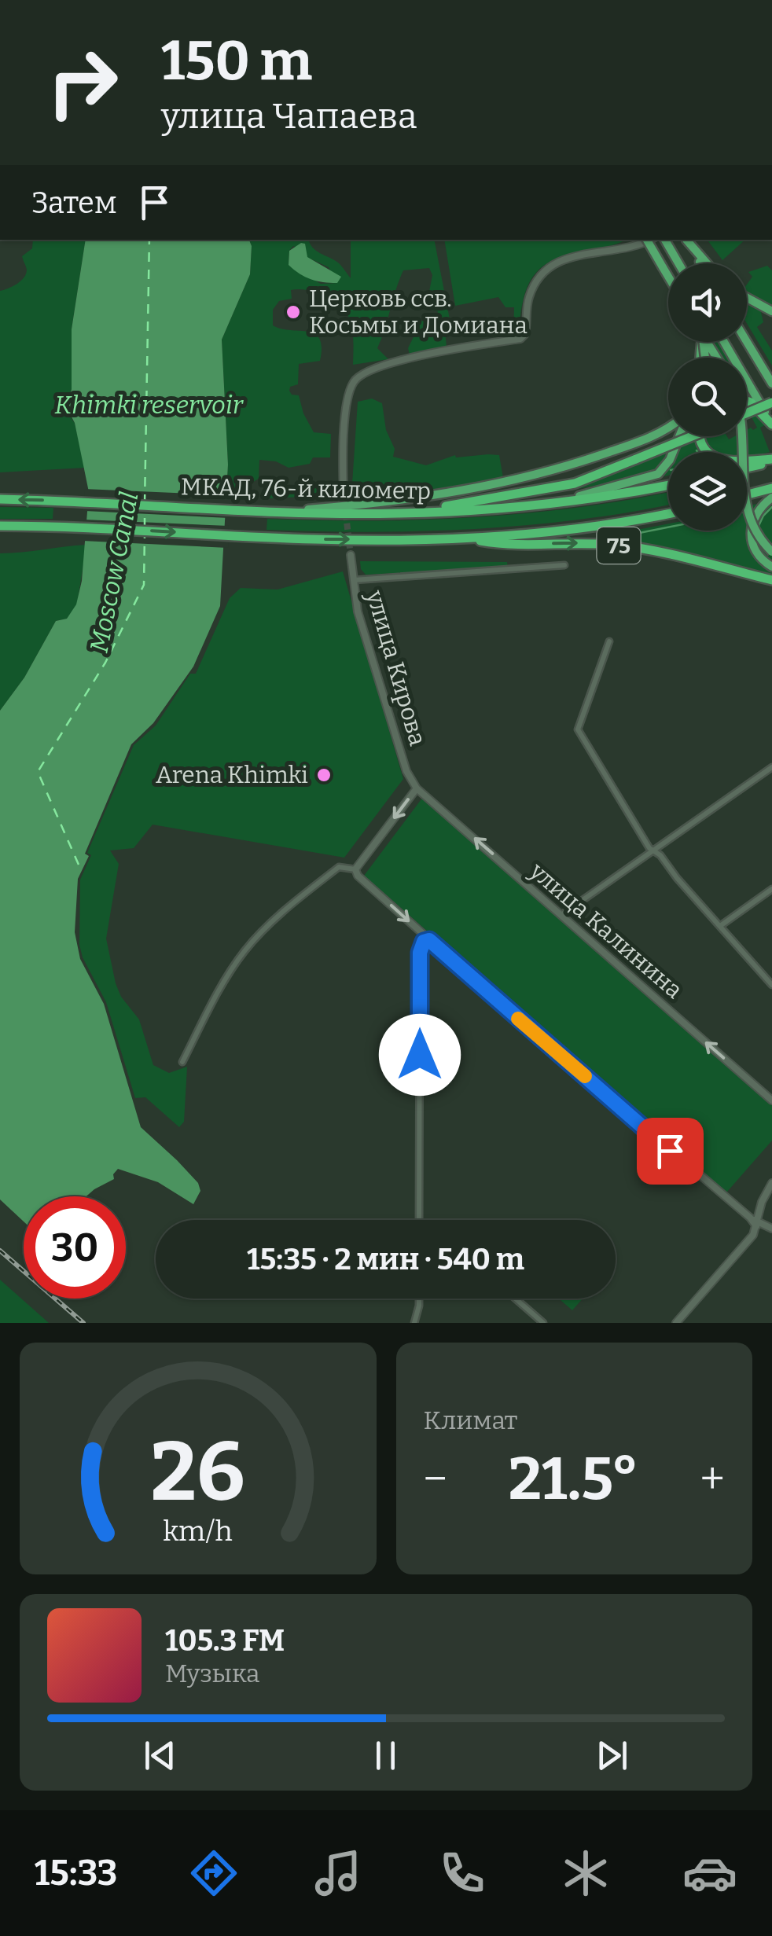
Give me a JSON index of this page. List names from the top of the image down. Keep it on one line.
{"streets":{"highway":["МКАД, 76-й километр","75"],"street":["улица Кирова","улица Калинина"]},"crossings":[["МКАД, 76-й километр","75"],["улица Кирова","улица Калинина"]],"one_way":["улица Калинина"],"water":["Khimki reservoir","Moscow Canal"],"places":["Церковь ссв. Косьмы и Домиана","Arena Khimki"],"page":{"turn":["150 m","улица Чапаева"],"then":"Затем","limit":"30","trip":"15:35 · 2 мин · 540 m","tile":"Климат","heat":["−","21.5°","+"],"song":["105.3 FM","Музыка"],"tabs":"15:33","gauge":["26","km/h"]}}
